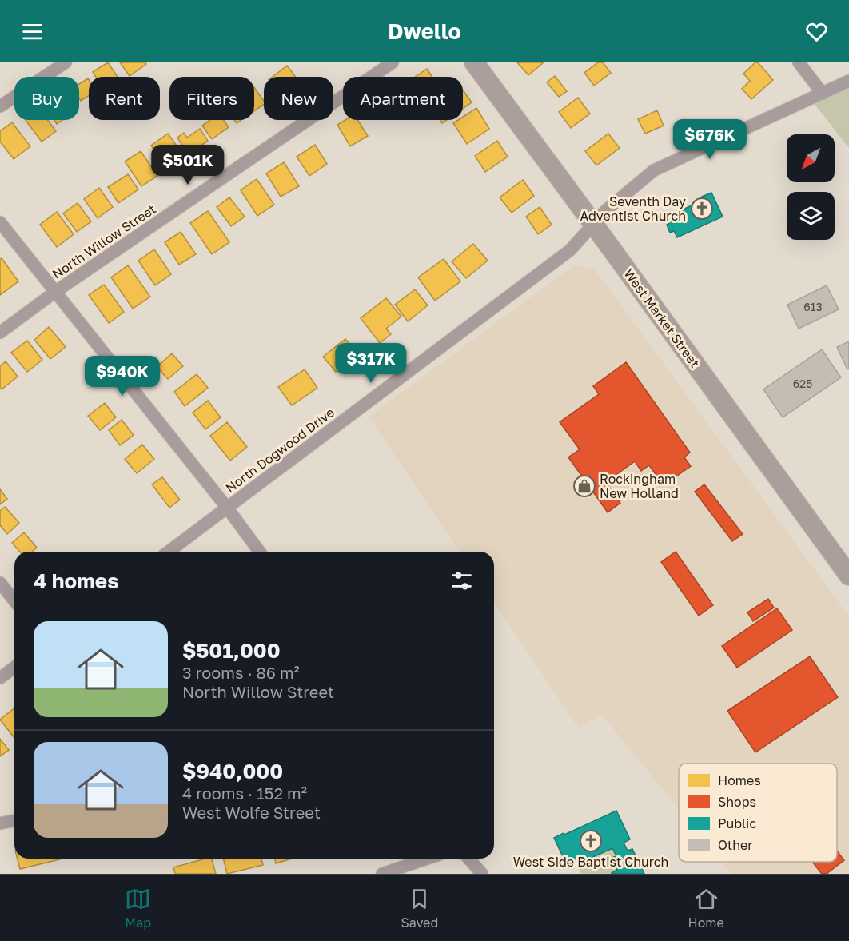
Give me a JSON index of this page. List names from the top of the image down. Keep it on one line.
{"streets":{"main road":["West Market Street"],"street":["North Willow Street","North Dogwood Drive"]},"crossings":[["West Market Street","North Dogwood Drive"]],"places":{"church":["Seventh Day Adventist Church","West Side Baptist Church"],"shop":["Rockingham New Holland"]},"house_numbers":["613","625"],"legend":["Homes","Shops","Public","Other"],"north":"bottom left","page":{"header":"Dwello","chip":["Buy","Rent","Filters","New","Apartment"],"price":["$676K","$501K","$317K","$940K"],"heading":"4 homes","list":[{"name":"$501,000","note":"3 rooms · 86 m² · North Willow Street"},{"name":"$940,000","note":"4 rooms · 152 m² · West Wolfe Street"}],"tabs":["Map","Saved","Home"]}}
